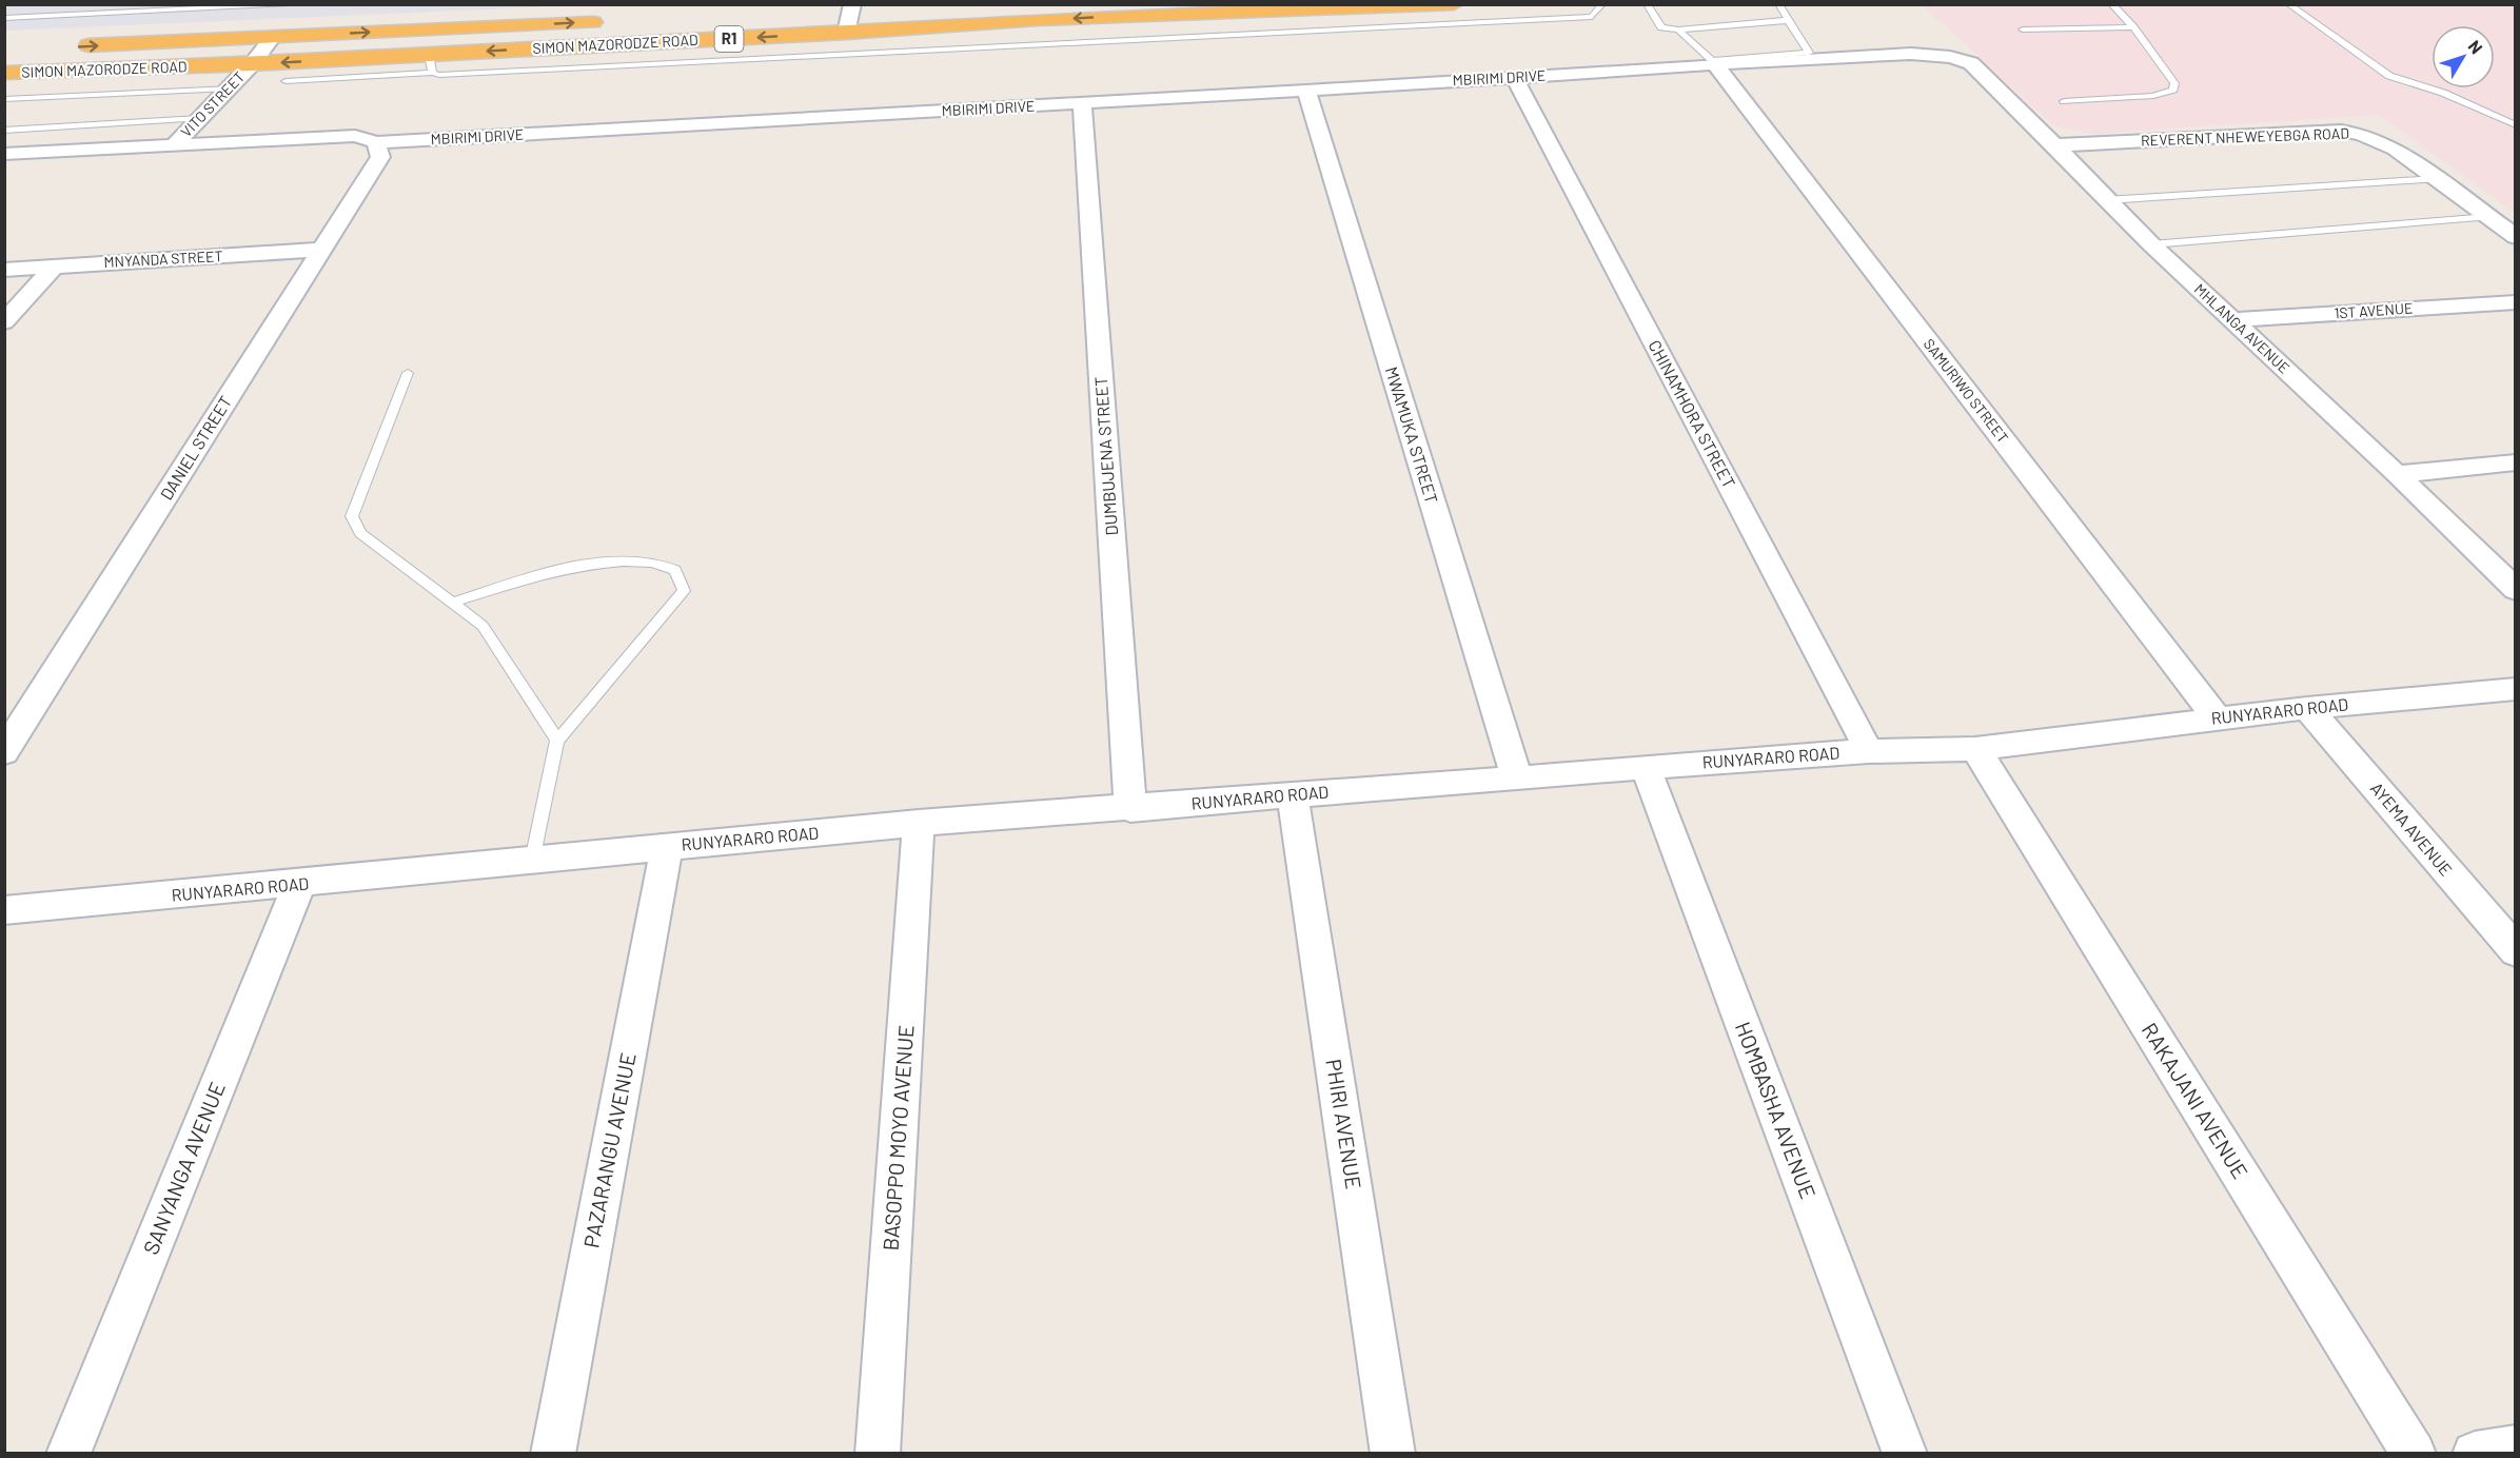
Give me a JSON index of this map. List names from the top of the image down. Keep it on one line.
{"streets":{"highway":["R1","SIMON MAZORODZE ROAD"],"street":["MBIRIMI DRIVE","VITO STREET","REVERENT NHEWEYEBGA ROAD","MNYANDA STREET","1ST AVENUE","MHLANGA AVENUE","SAMURIWO STREET","CHINAMHORA STREET","MWAMUKA STREET","DANIEL STREET","DUMBUJENA STREET","RUNYARARO ROAD","AYEMA AVENUE","RAKAJANI AVENUE","HOMBASHA AVENUE","PHIRI AVENUE","BASOPPO MOYO AVENUE","PAZARANGU AVENUE","SANYANGA AVENUE"]},"crossings":[["SIMON MAZORODZE ROAD","VITO STREET"],["MBIRIMI DRIVE","VITO STREET"],["MBIRIMI DRIVE","MHLANGA AVENUE"],["MBIRIMI DRIVE","SAMURIWO STREET"],["MBIRIMI DRIVE","CHINAMHORA STREET"],["MBIRIMI DRIVE","MWAMUKA STREET"],["MBIRIMI DRIVE","DANIEL STREET"],["MBIRIMI DRIVE","DUMBUJENA STREET"],["REVERENT NHEWEYEBGA ROAD","MHLANGA AVENUE"],["MNYANDA STREET","DANIEL STREET"],["1ST AVENUE","MHLANGA AVENUE"],["SAMURIWO STREET","RUNYARARO ROAD"],["CHINAMHORA STREET","RUNYARARO ROAD"],["MWAMUKA STREET","RUNYARARO ROAD"],["DUMBUJENA STREET","RUNYARARO ROAD"],["RUNYARARO ROAD","AYEMA AVENUE"],["RUNYARARO ROAD","RAKAJANI AVENUE"],["RUNYARARO ROAD","HOMBASHA AVENUE"],["RUNYARARO ROAD","PHIRI AVENUE"],["RUNYARARO ROAD","BASOPPO MOYO AVENUE"],["RUNYARARO ROAD","PAZARANGU AVENUE"],["RUNYARARO ROAD","SANYANGA AVENUE"]],"north":"top right"}
